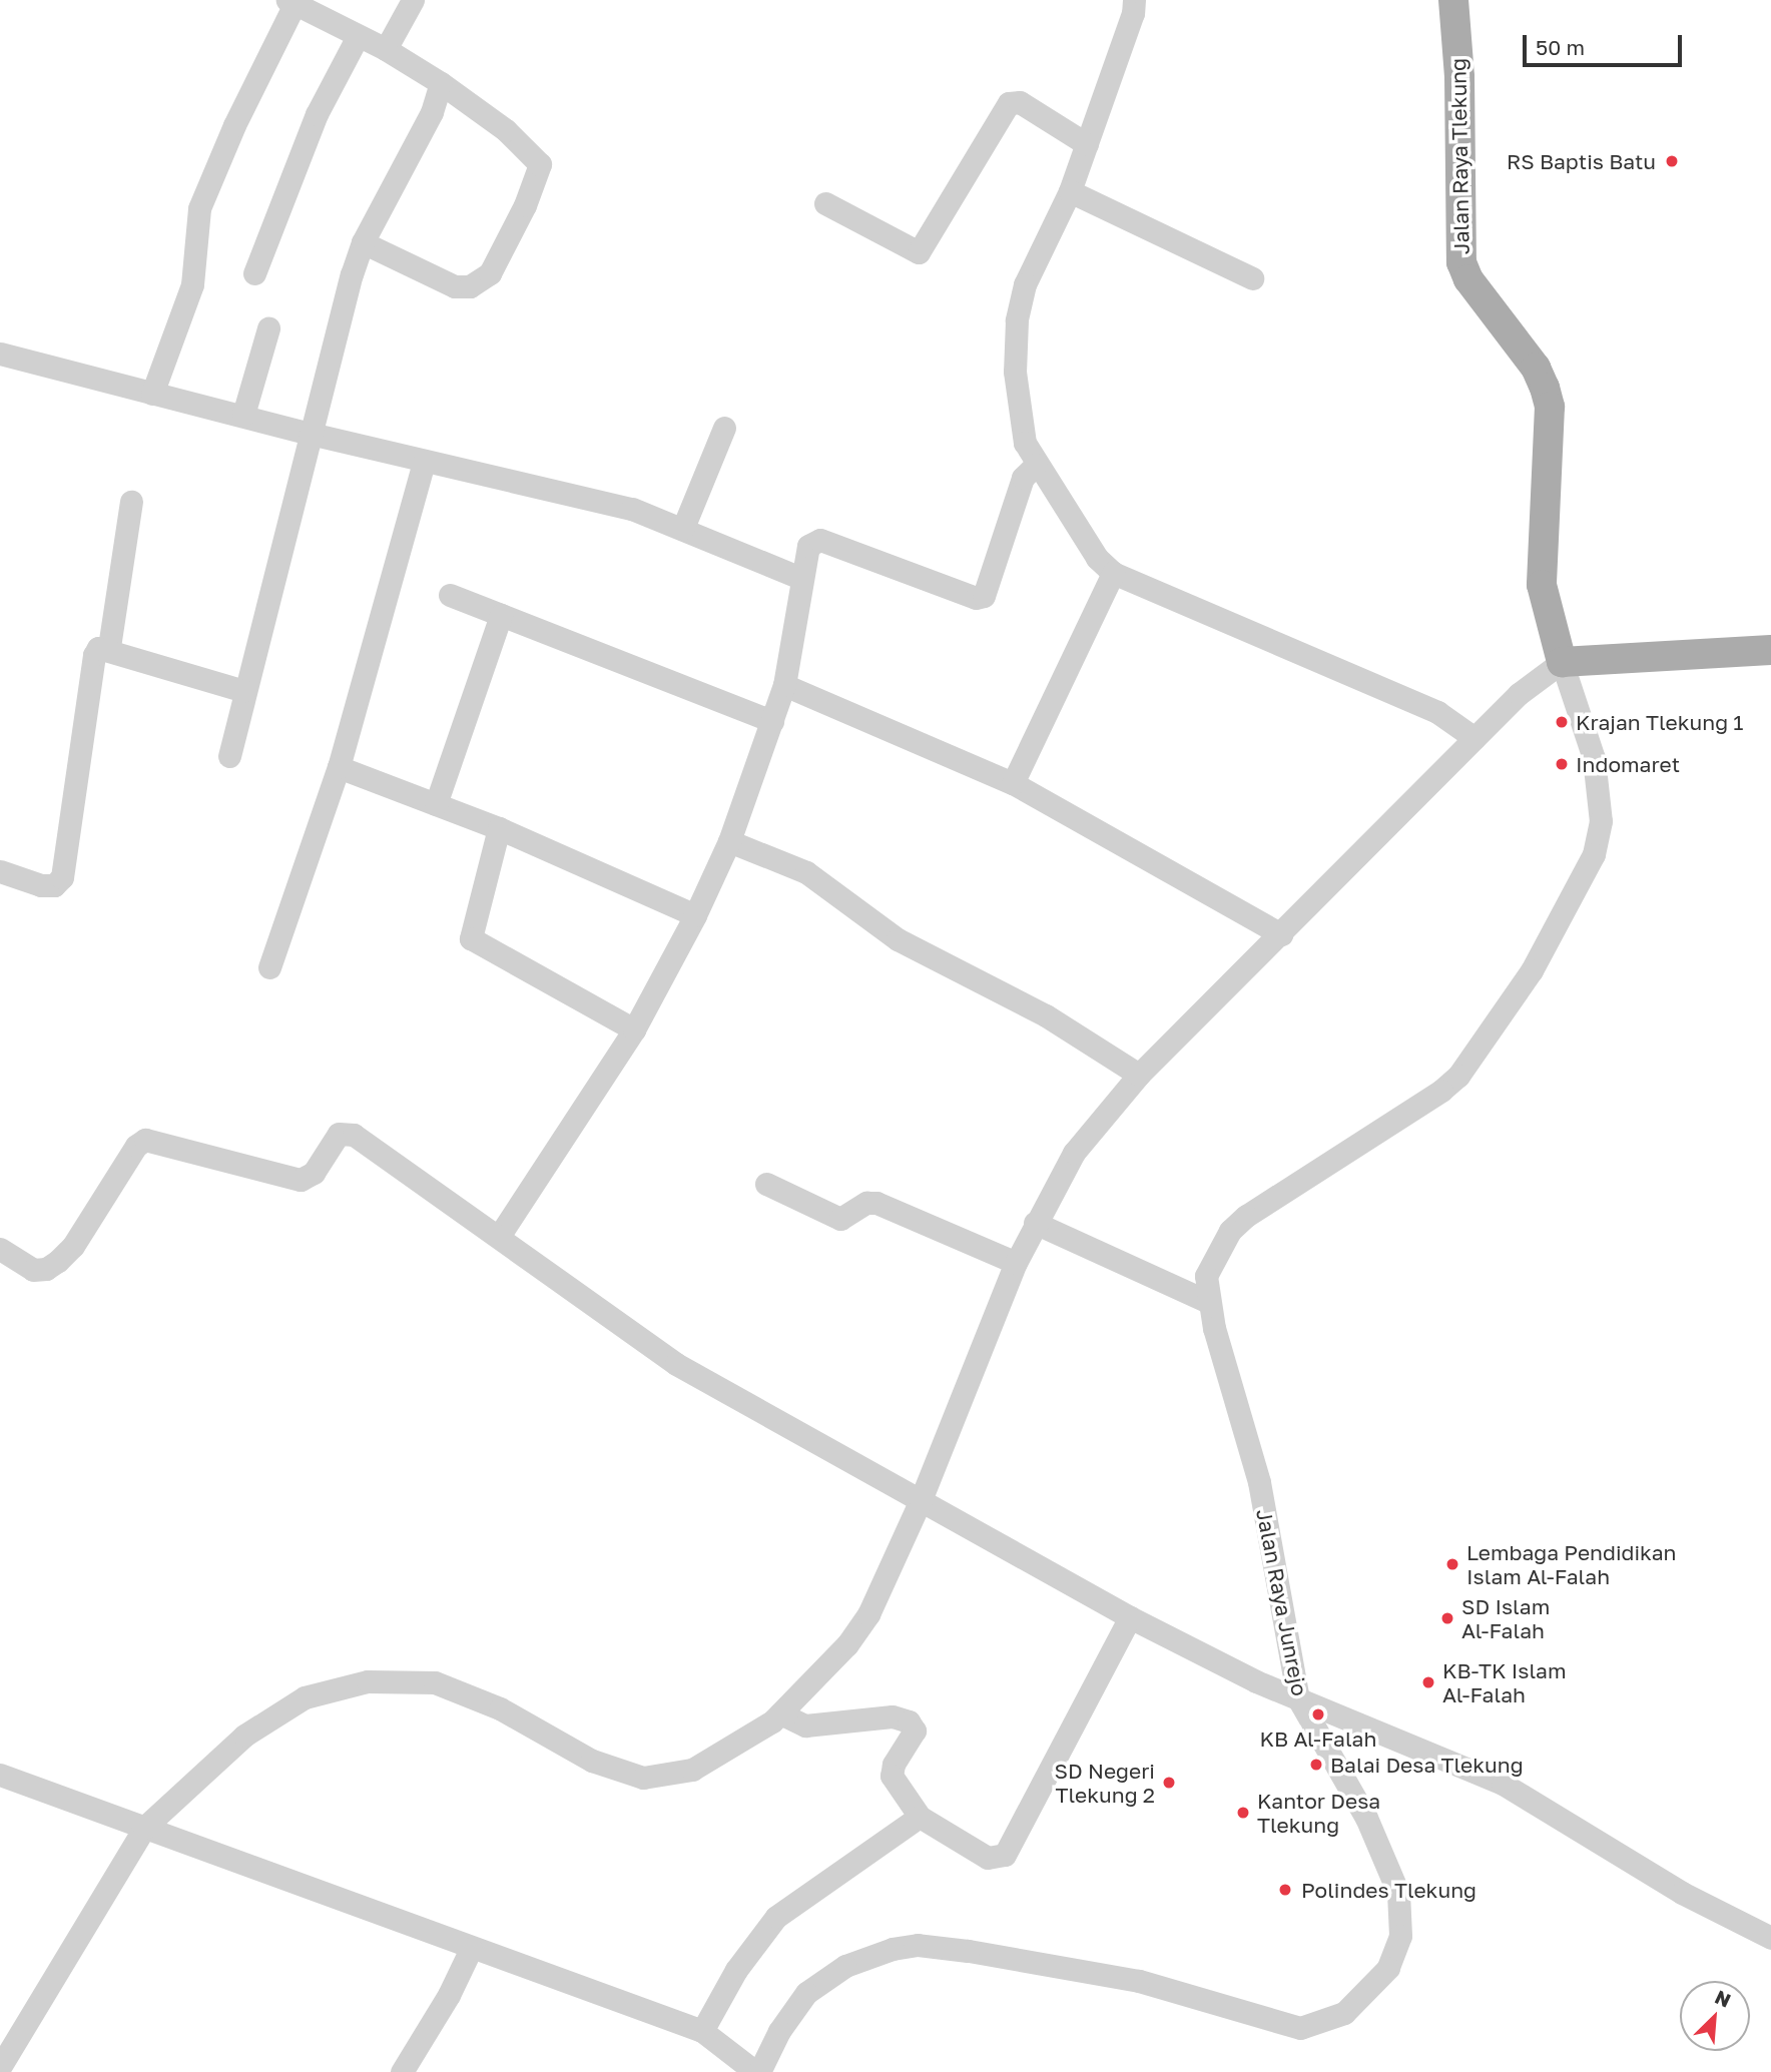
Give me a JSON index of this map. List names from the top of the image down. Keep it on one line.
{"streets":{"main road":["Jalan Raya Tlekung"],"street":["Jalan Raya Junrejo"]},"crossings":[["Jalan Raya Tlekung","Jalan Raya Junrejo"]],"places":["RS Baptis Batu","Krajan Tlekung 1","Indomaret","Lembaga Pendidikan Islam Al-Falah","SD Islam Al-Falah","KB-TK Islam Al-Falah","KB Al-Falah","Balai Desa Tlekung","SD Negeri Tlekung 2","Kantor Desa Tlekung","Polindes Tlekung"],"scale_bar":"50 m","north":"top right"}
